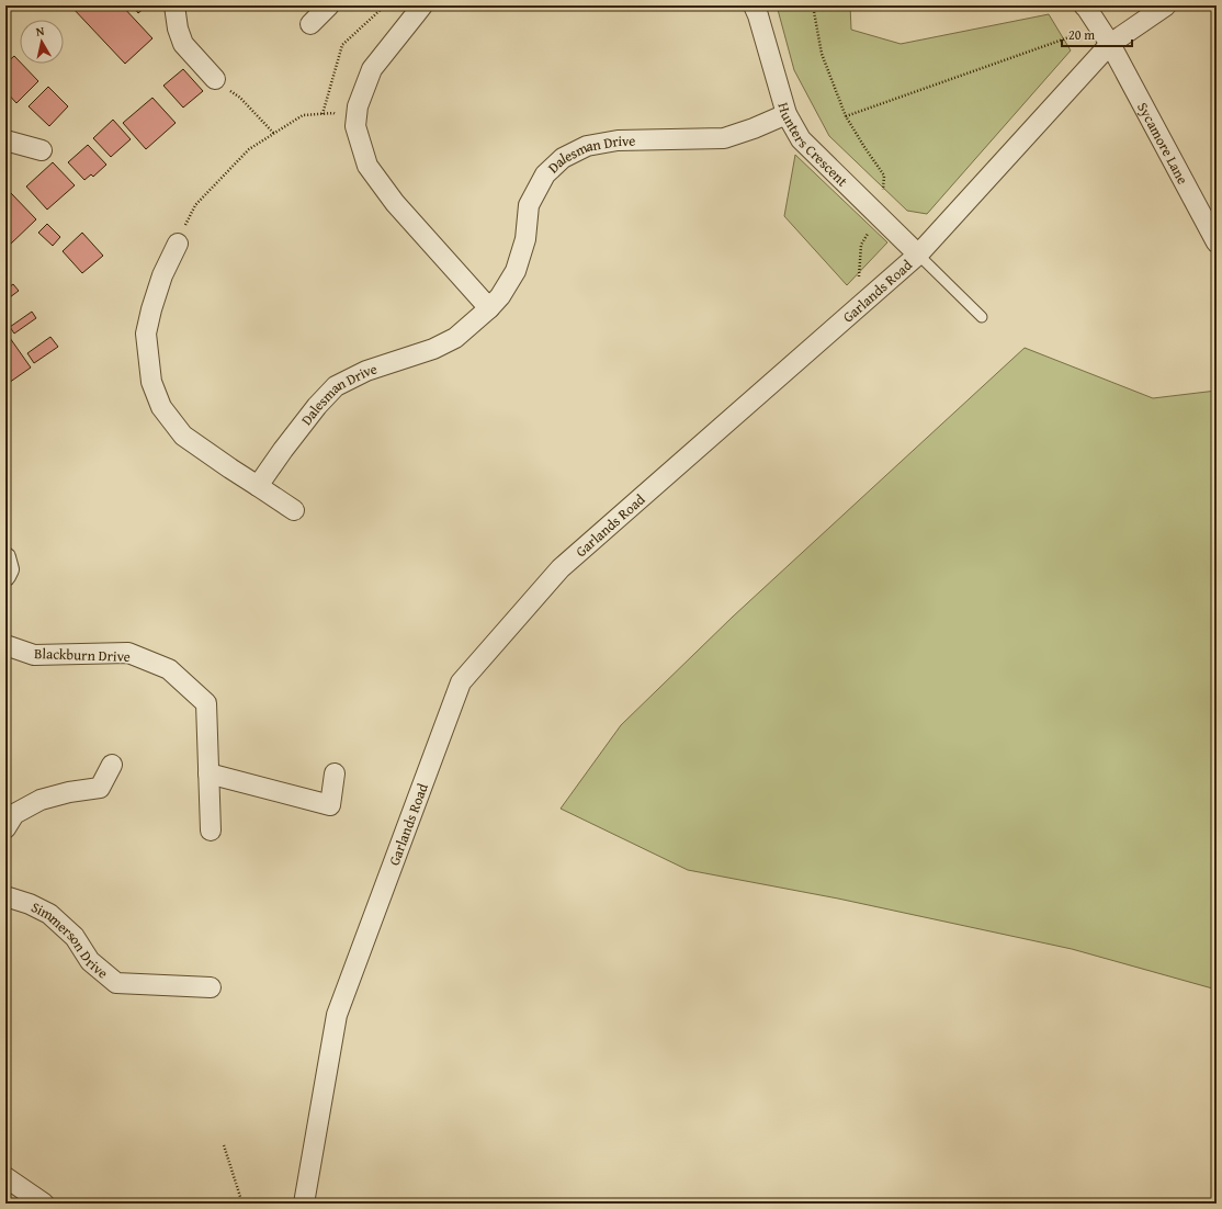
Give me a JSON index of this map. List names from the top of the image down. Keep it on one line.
{"streets":{"street":["Hunters Crescent","Sycamore Lane","Dalesman Drive","Garlands Road","Blackburn Drive","Simmerson Drive"]},"crossings":[["Hunters Crescent","Dalesman Drive"],["Hunters Crescent","Garlands Road"],["Sycamore Lane","Garlands Road"]],"scale_bar":"20 m","north":"top"}
